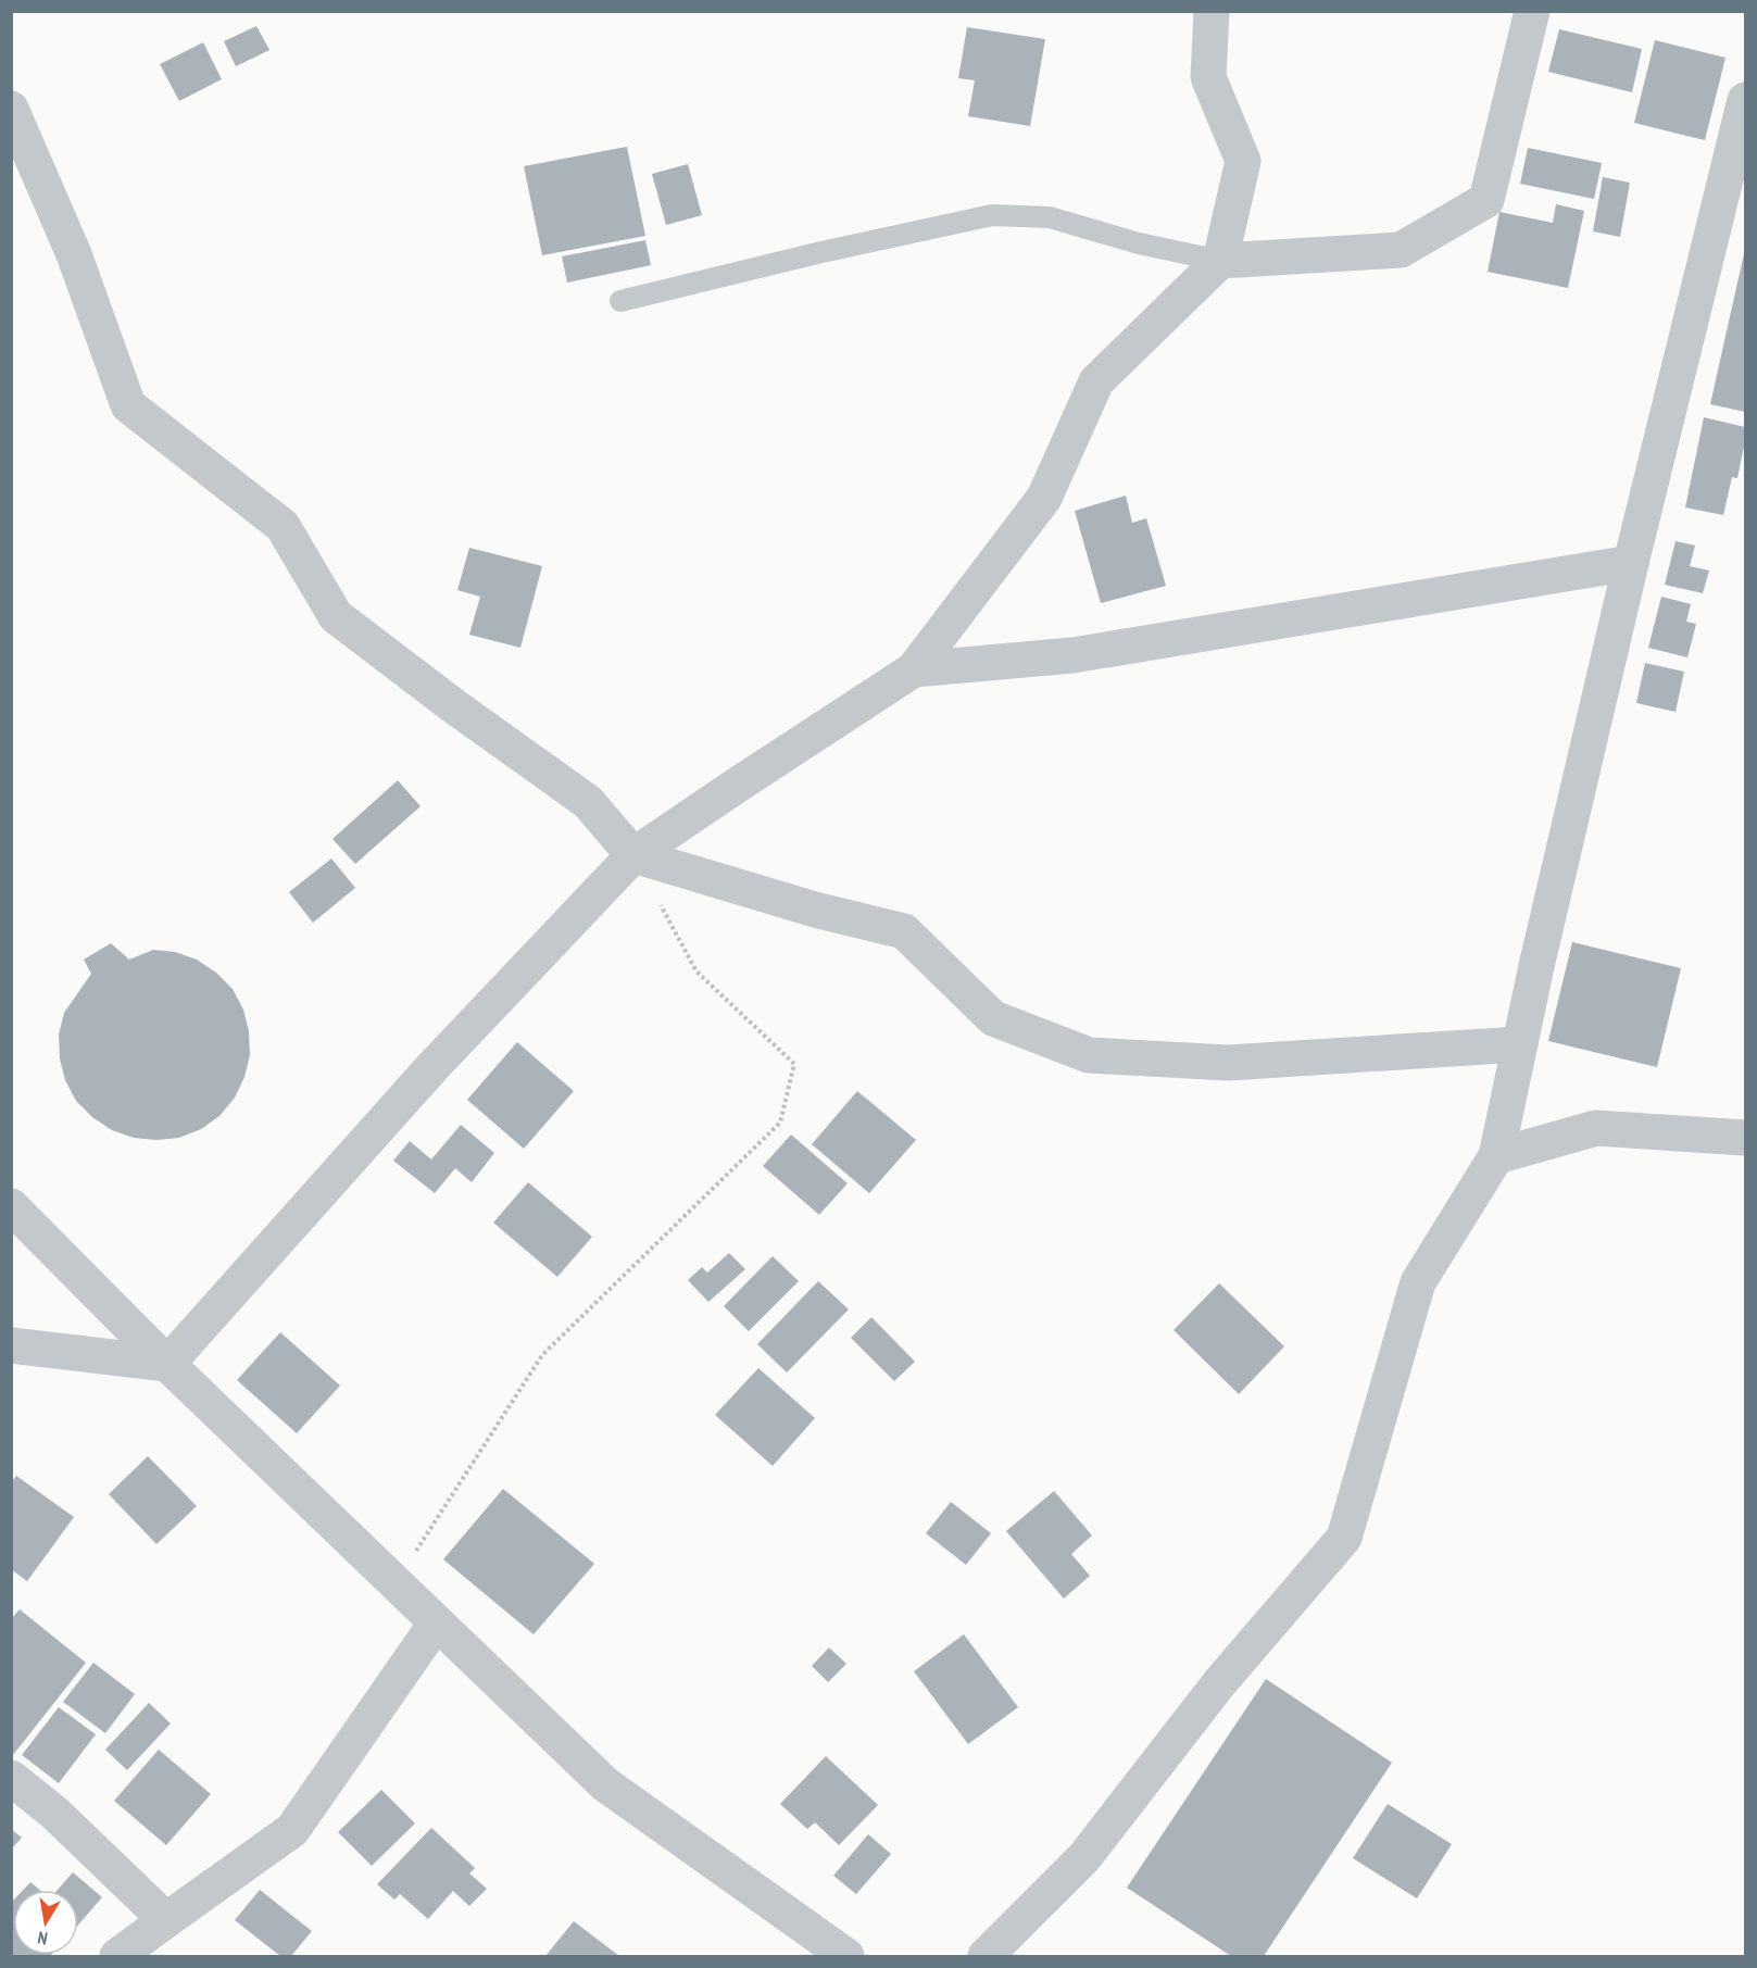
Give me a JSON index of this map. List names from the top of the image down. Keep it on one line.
{"north":"bottom"}
